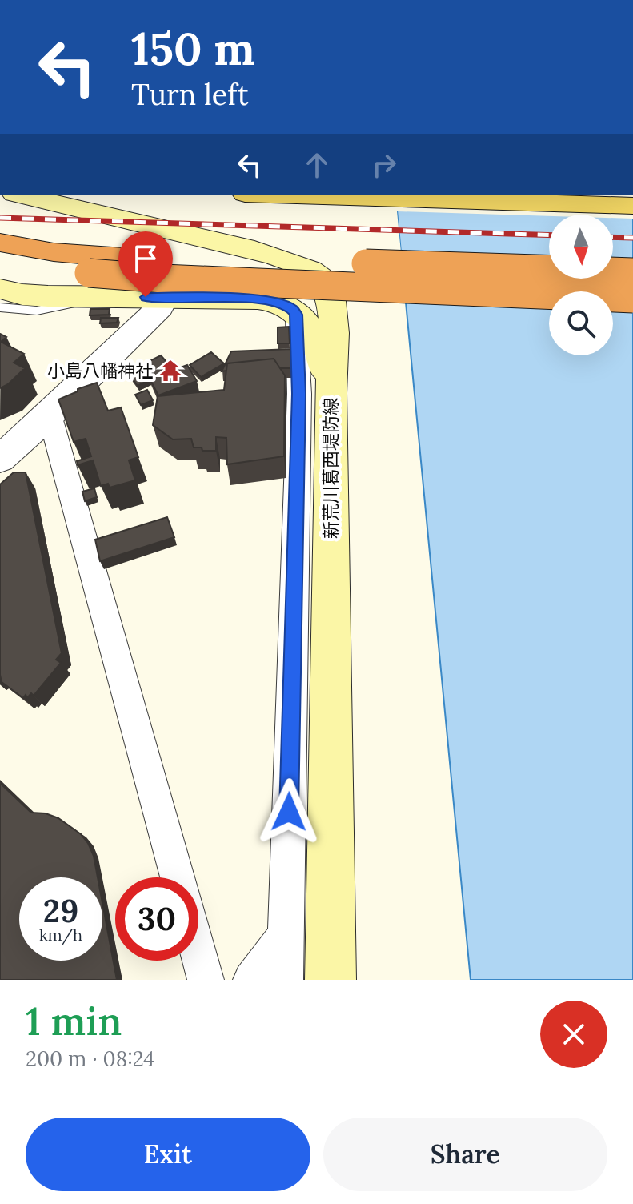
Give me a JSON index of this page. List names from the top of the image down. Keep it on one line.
{"streets":{"main road":["新荒川葛西堤防線"]},"places":{"temple":["小島八幡神社"]},"north":"bottom","page":{"turn":["150 m","Turn left"],"speed":"29 km/h","limit":"30","heading":["1 min","200 m · 08:24"],"buttons":["Exit","Share"]}}
